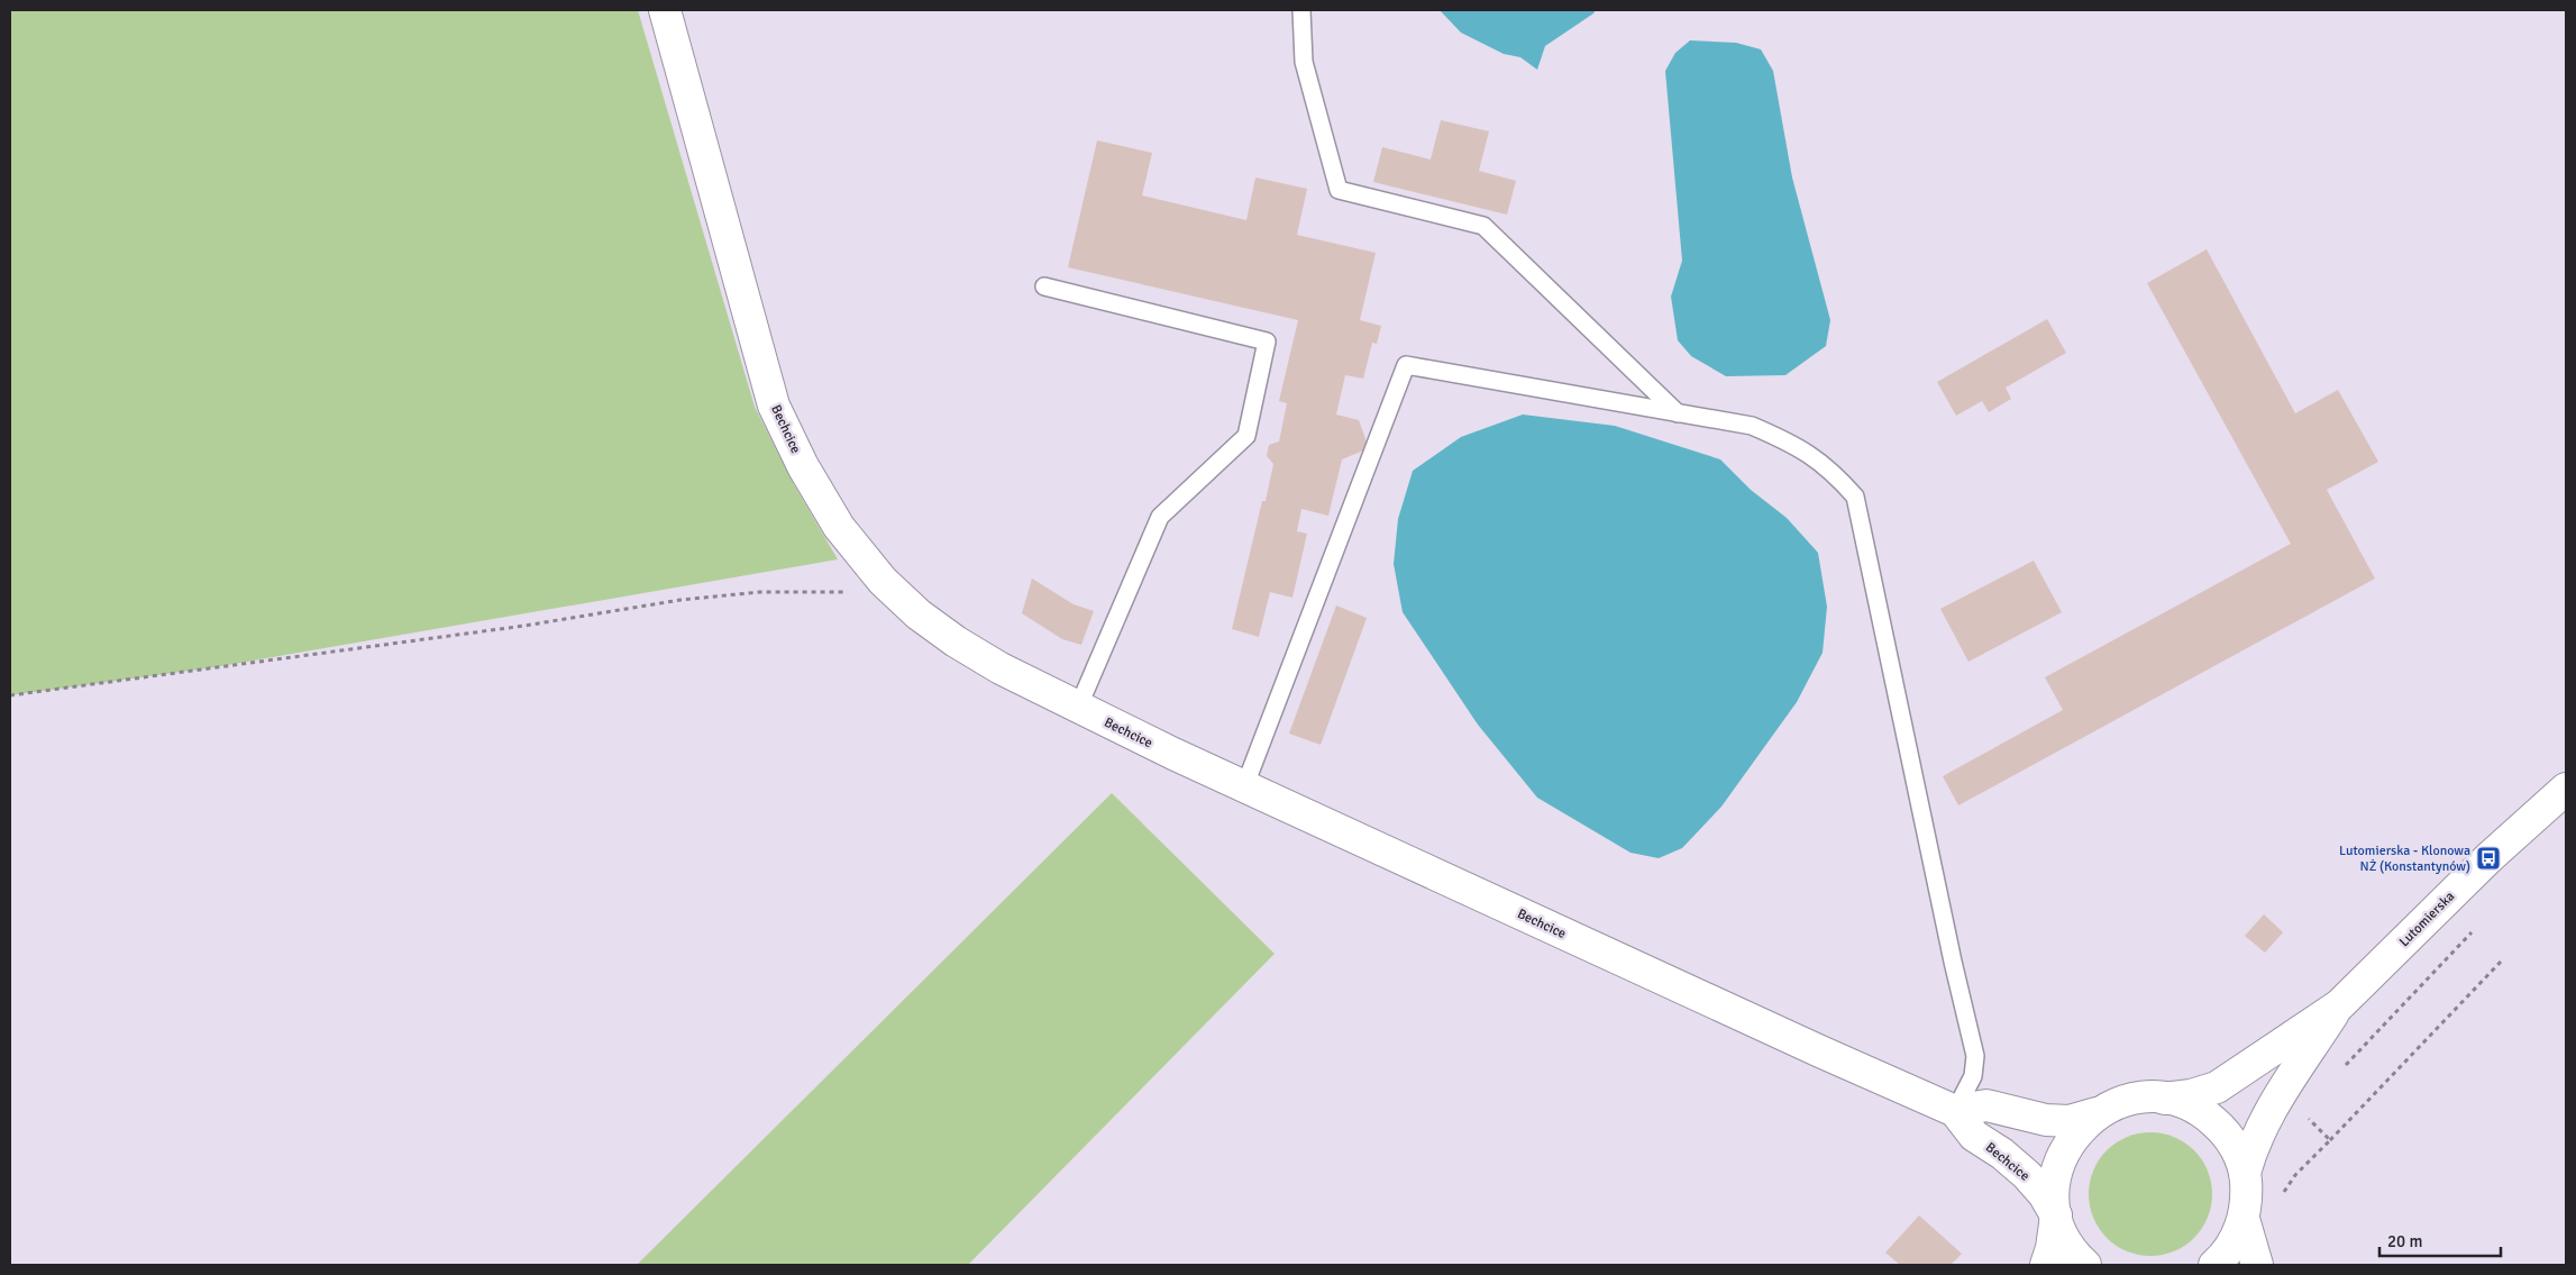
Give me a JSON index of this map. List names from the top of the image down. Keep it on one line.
{"streets":{"street":["Bechcice","Lutomierska"]},"places":{"bus stop":["Lutomierska - Klonowa NŻ (Konstantynów)"]},"scale_bar":"20 m"}
